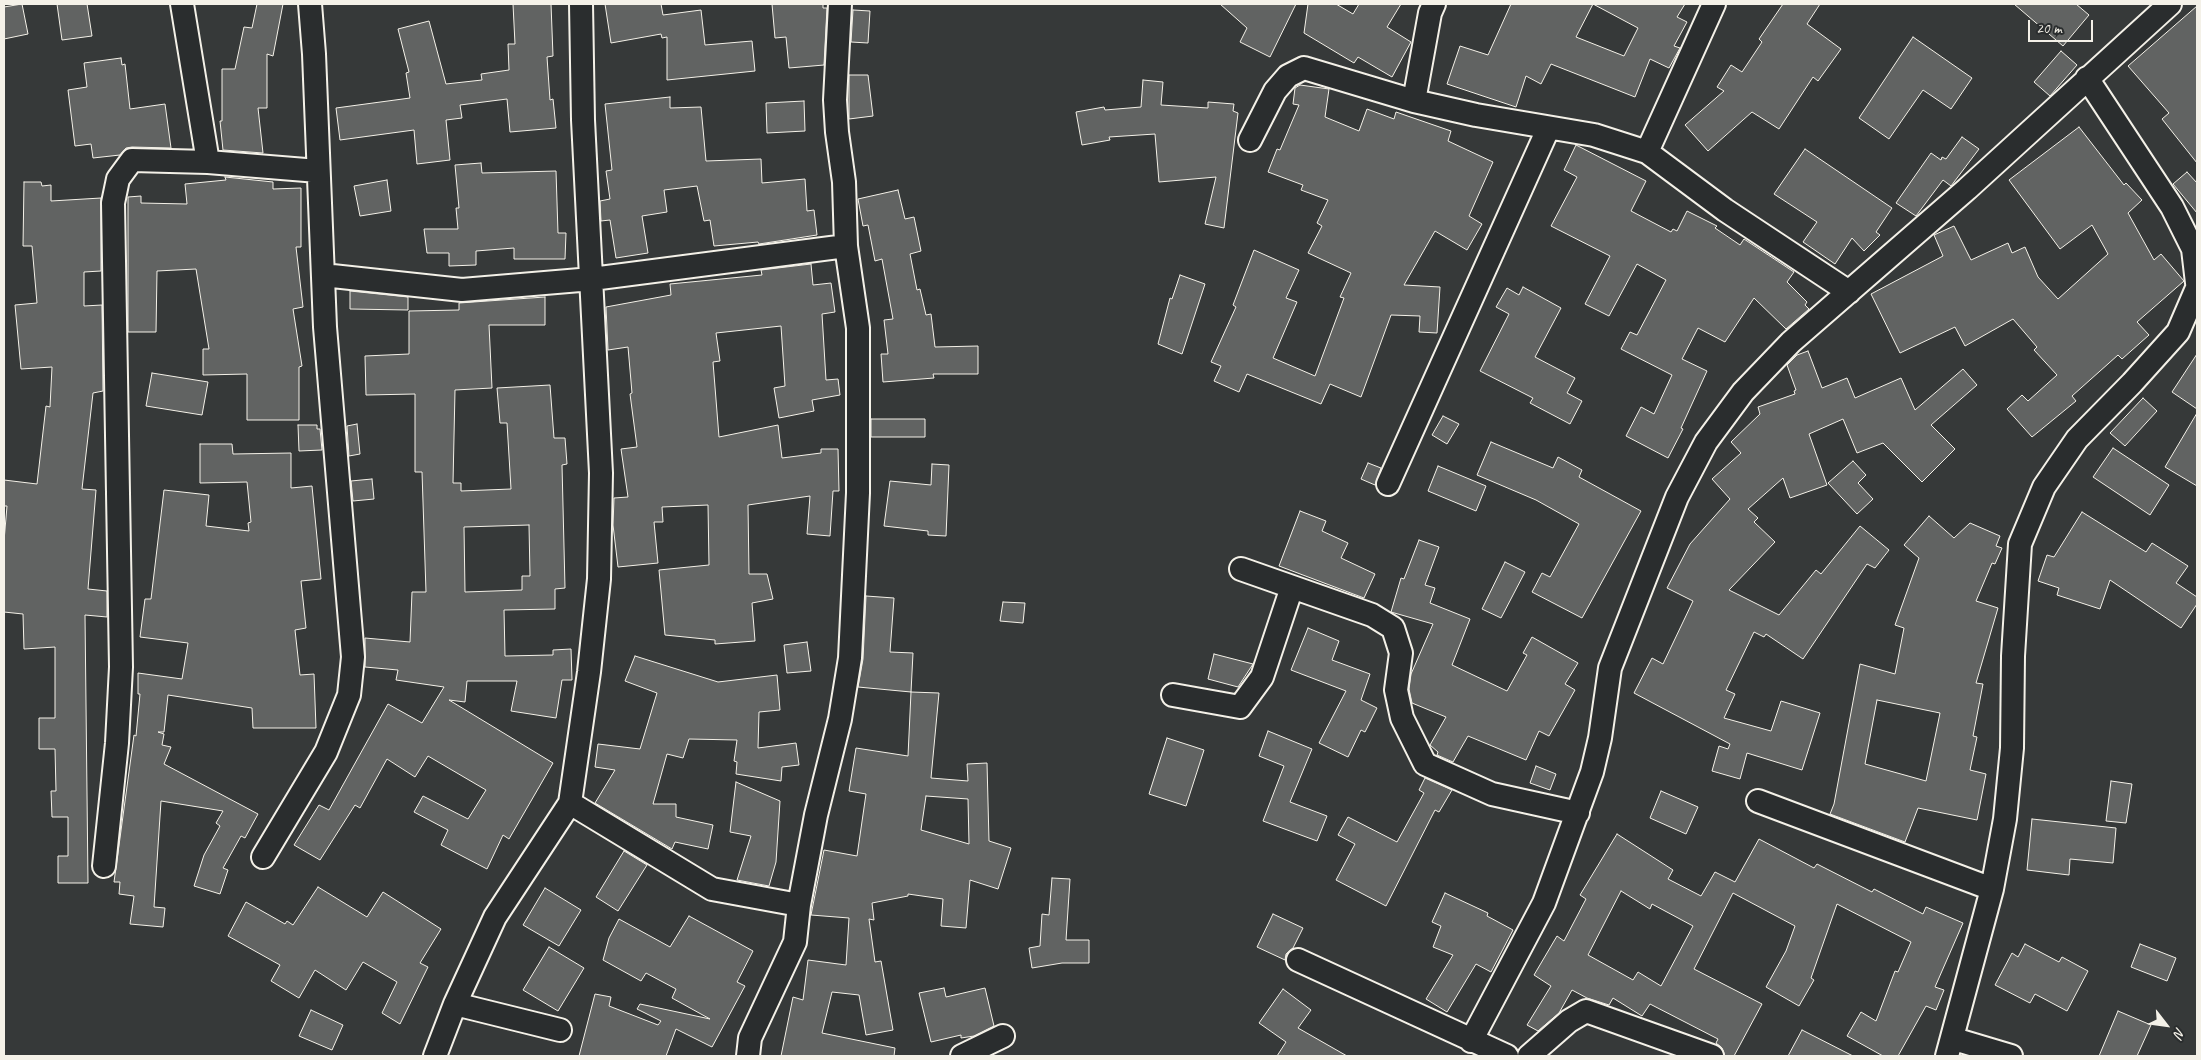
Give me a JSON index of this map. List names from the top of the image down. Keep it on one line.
{"scale_bar":"20 m","north":"bottom right"}
